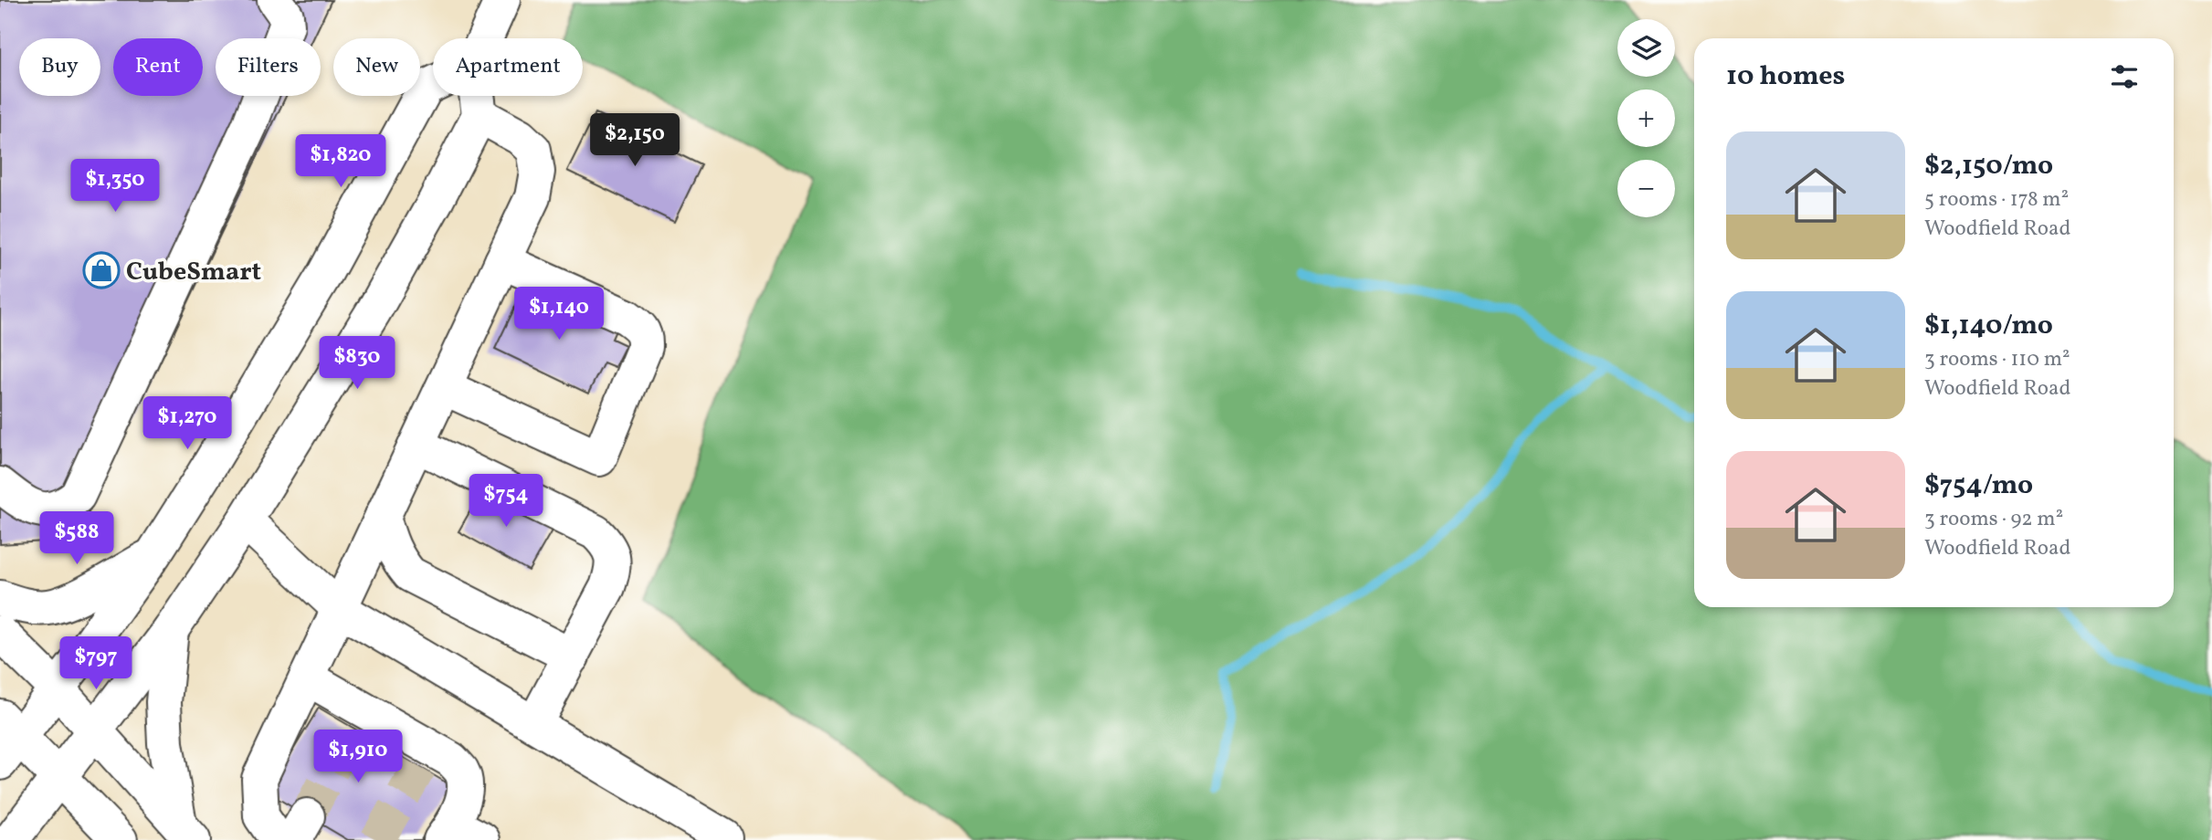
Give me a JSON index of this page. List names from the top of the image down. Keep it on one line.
{"places":{"shop":["CubeSmart"]},"page":{"map_buttons":["+","−"],"chip":["Buy","Rent","Filters","New","Apartment"],"heading":"10 homes","price":["$2,150","$1,820","$1,350","$1,140","$830","$1,270","$754","$588","$797","$1,910"],"list":[{"name":"$2,150/mo","note":"5 rooms · 178 m² · Woodfield Road"},{"name":"$1,140/mo","note":"3 rooms · 110 m² · Woodfield Road"},{"name":"$754/mo","note":"3 rooms · 92 m² · Woodfield Road"}]}}
